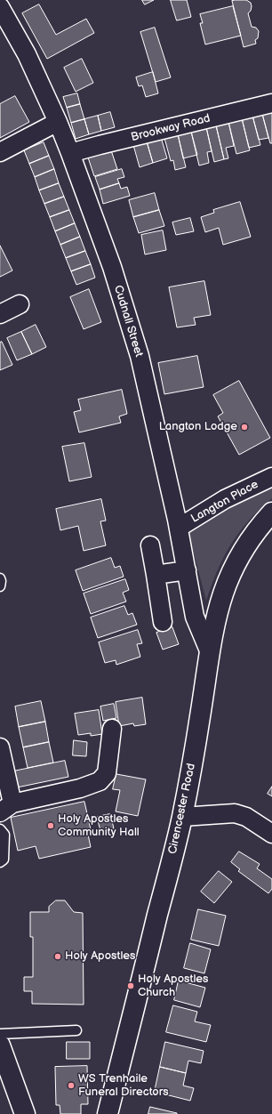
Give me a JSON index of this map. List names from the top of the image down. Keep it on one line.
{"streets":{"main road":["Cirencester Road"],"street":["Brookway Road","Cudnall Street","Langton Place"]},"crossings":[["Brookway Road","Cudnall Street"],["Cudnall Street","Langton Place"],["Cudnall Street","Cirencester Road"]],"places":["Langton Lodge","Holy Apostles Community Hall","Holy Apostles","Holy Apostles Church","WS Trenhaile Funeral Directors"]}
